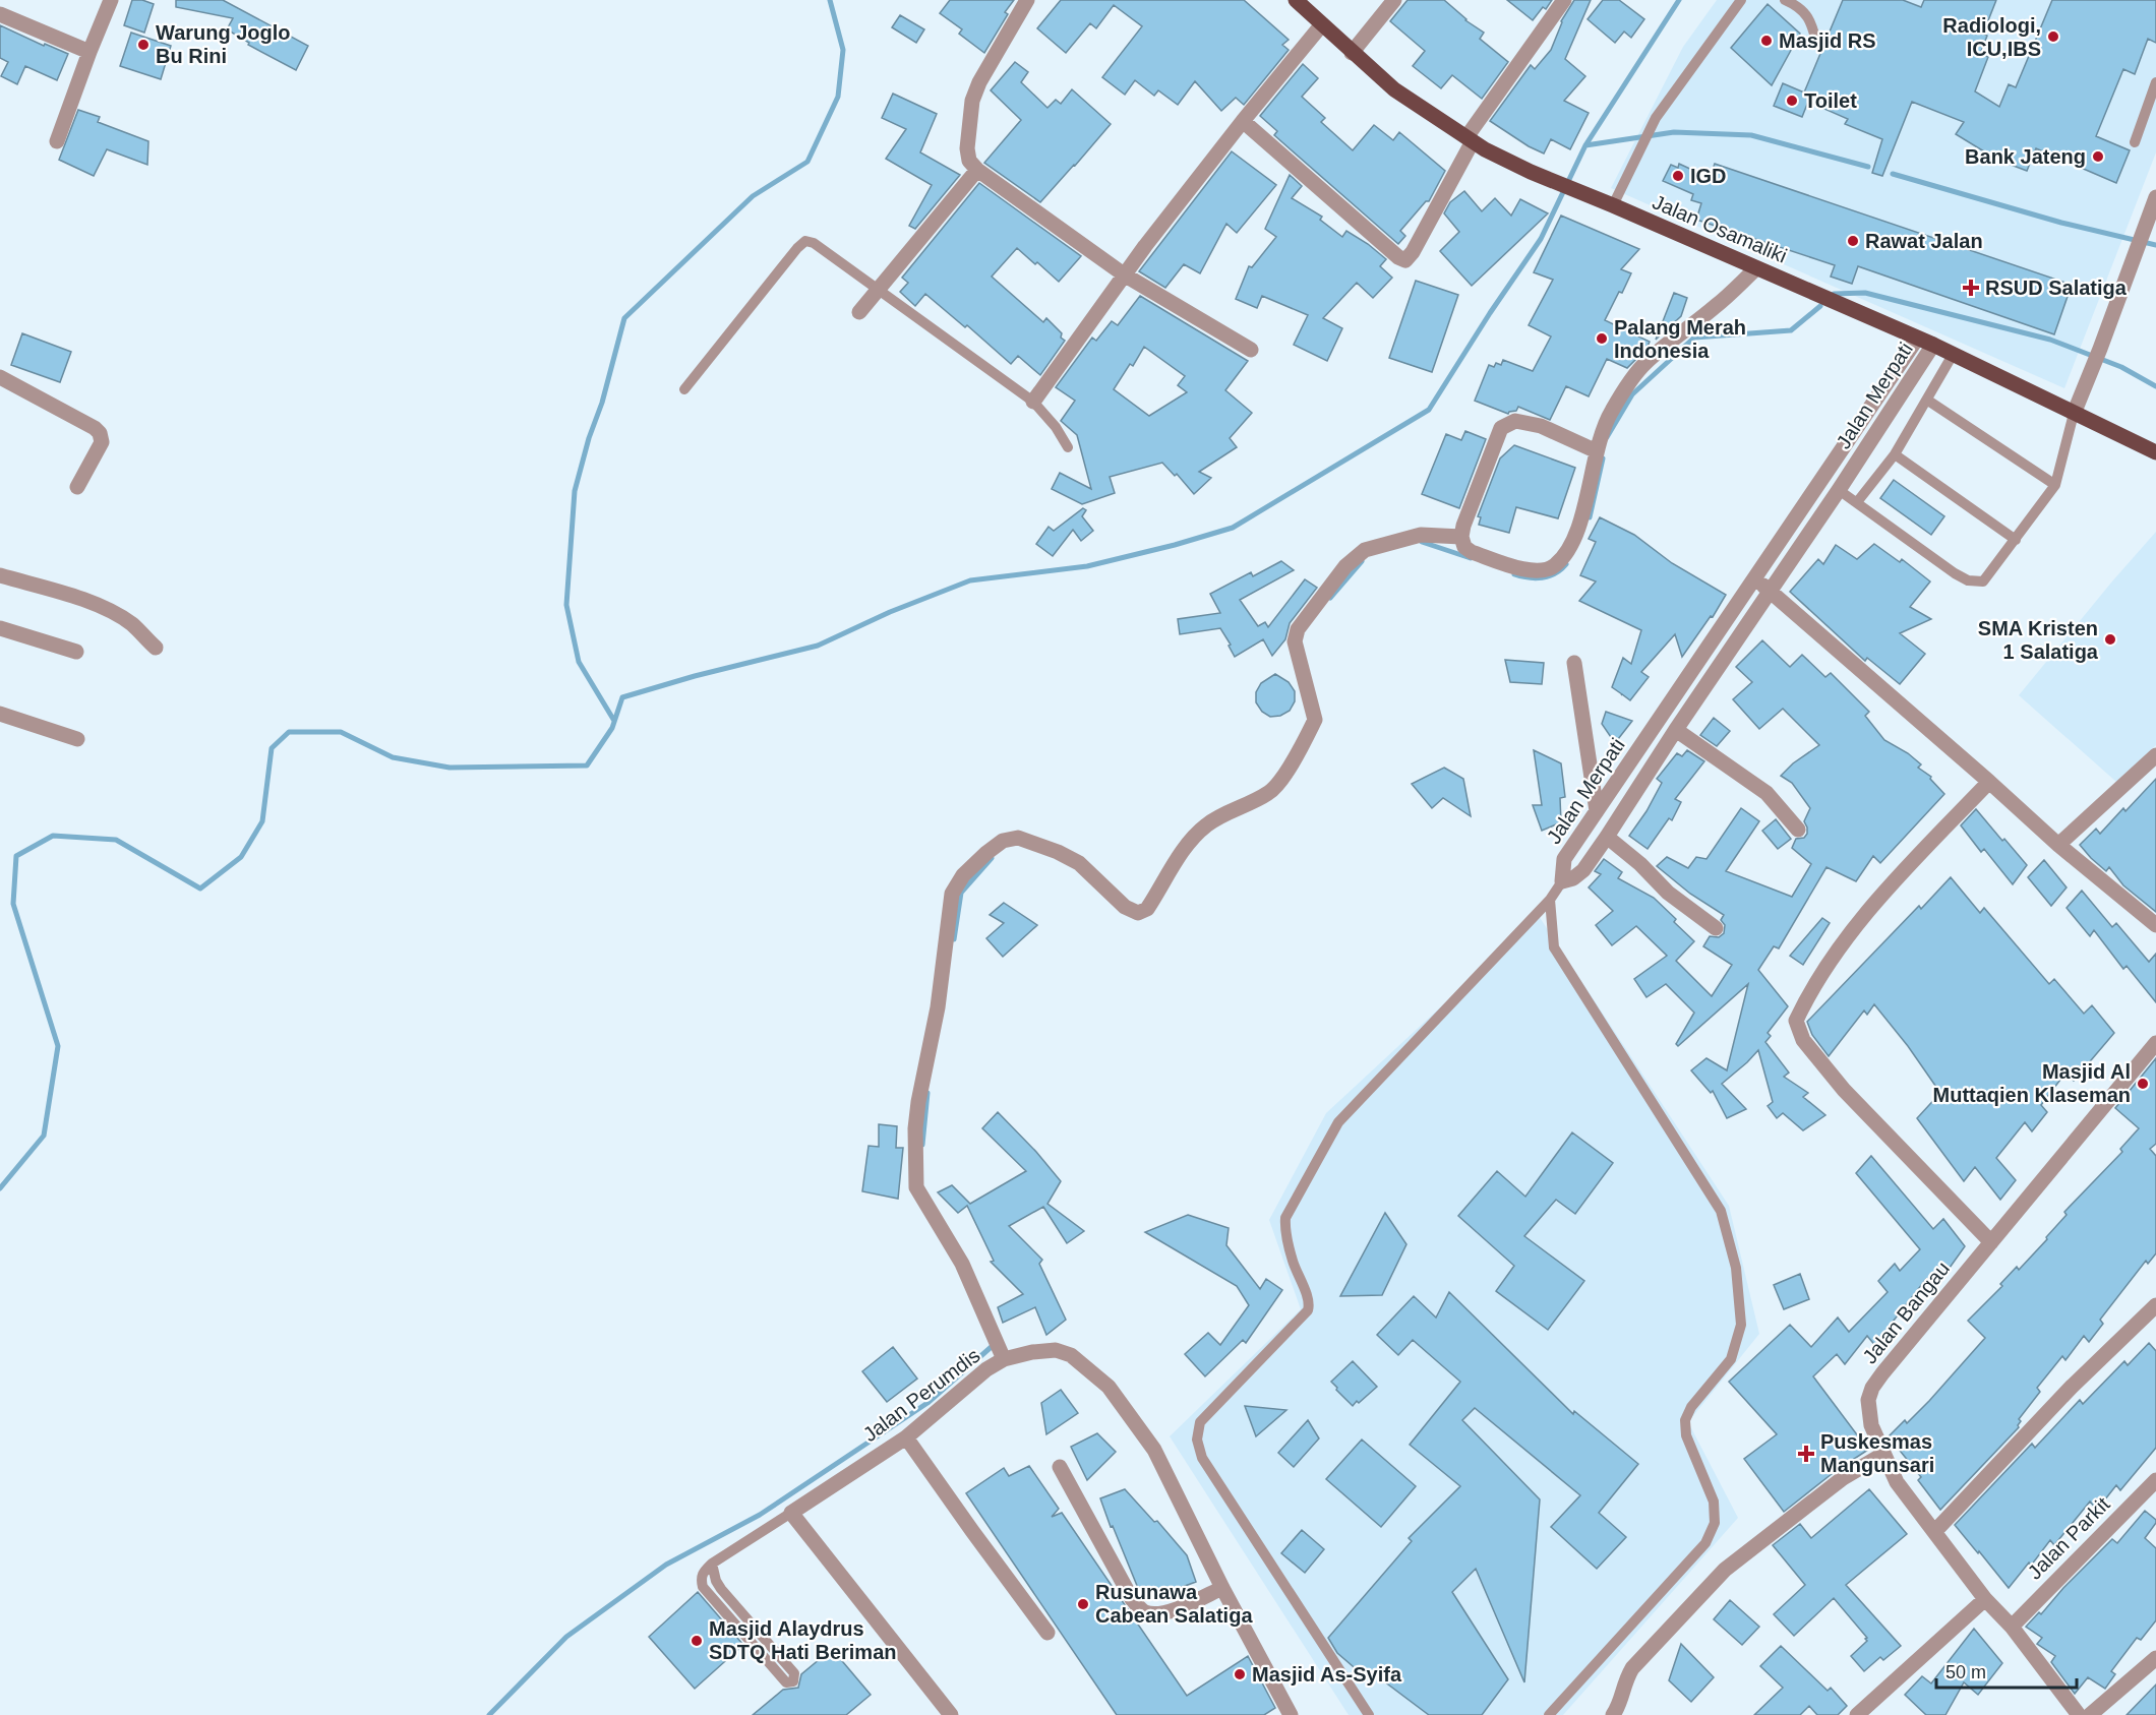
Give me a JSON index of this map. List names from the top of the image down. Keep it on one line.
{"streets":{"main road":["Jalan Osamaliki"],"street":["Jalan Merpati","Jalan Bangau","Jalan Perumdis","Jalan Parkit"]},"crossings":[["Jalan Osamaliki","Jalan Merpati"],["Jalan Bangau","Jalan Parkit"]],"places":{"other":["Radiologi, ICU,IBS","Masjid RS","Warung Joglo Bu Rini","Toilet","Bank Jateng","IGD","Rawat Jalan","Palang Merah Indonesia","SMA Kristen 1 Salatiga","Masjid Al Muttaqien Klaseman","Rusunawa Cabean Salatiga","Masjid Alaydrus SDTQ Hati Beriman","Masjid As-Syifa"],"health":["RSUD Salatiga","Puskesmas Mangunsari"]},"scale_bar":"50 m"}
